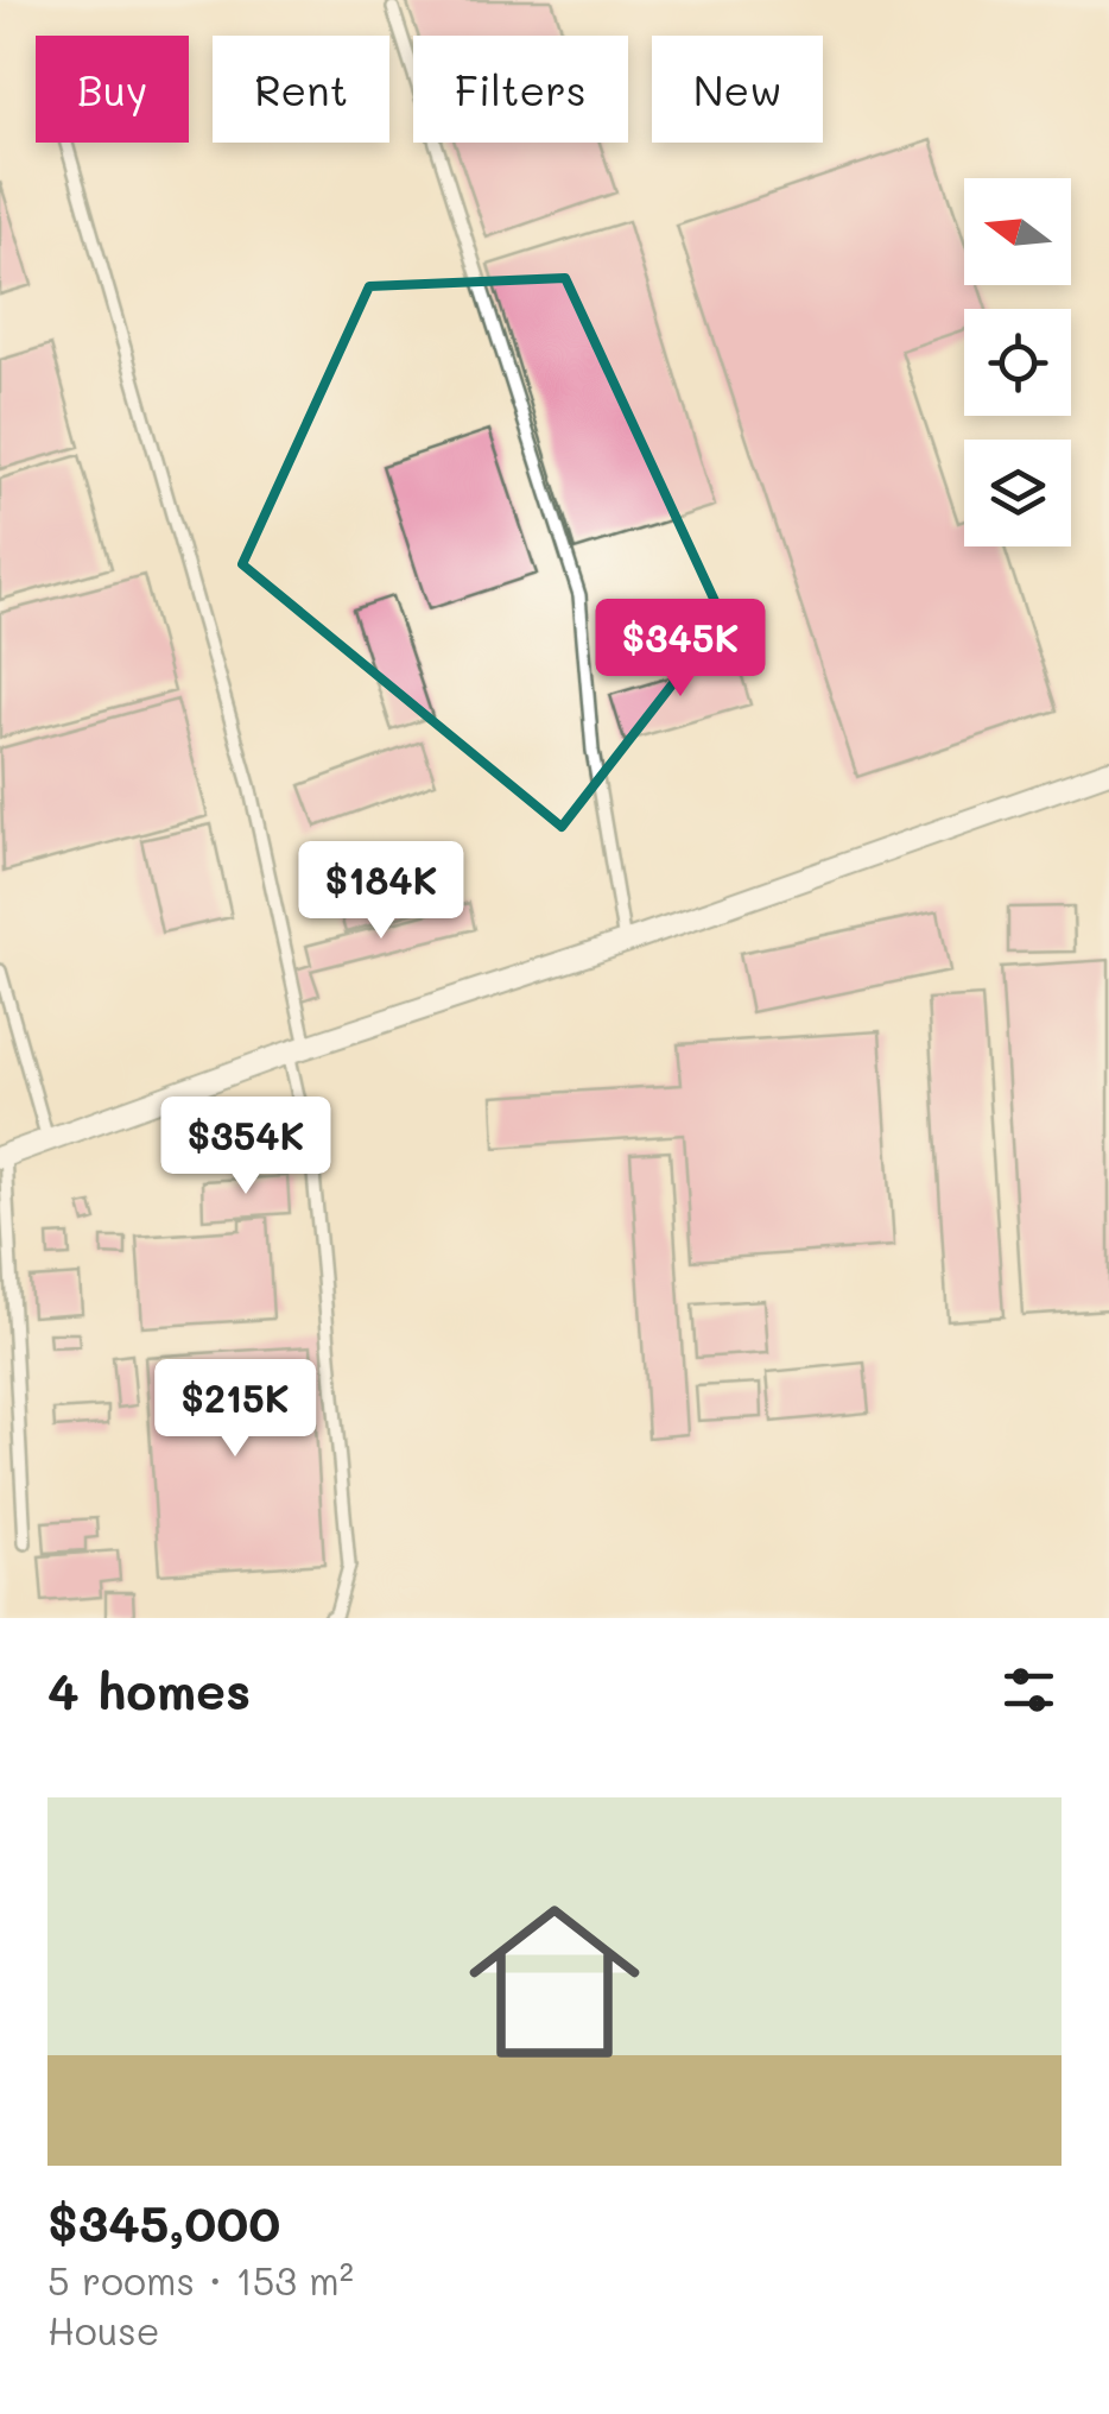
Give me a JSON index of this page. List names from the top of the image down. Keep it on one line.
{"north":"left","page":{"chip":["Buy","Rent","Filters","New"],"price":["$345K","$184K","$354K","$215K"],"heading":"4 homes","list":[{"name":"$345,000","note":"5 rooms · 153 m² · House"}]}}
